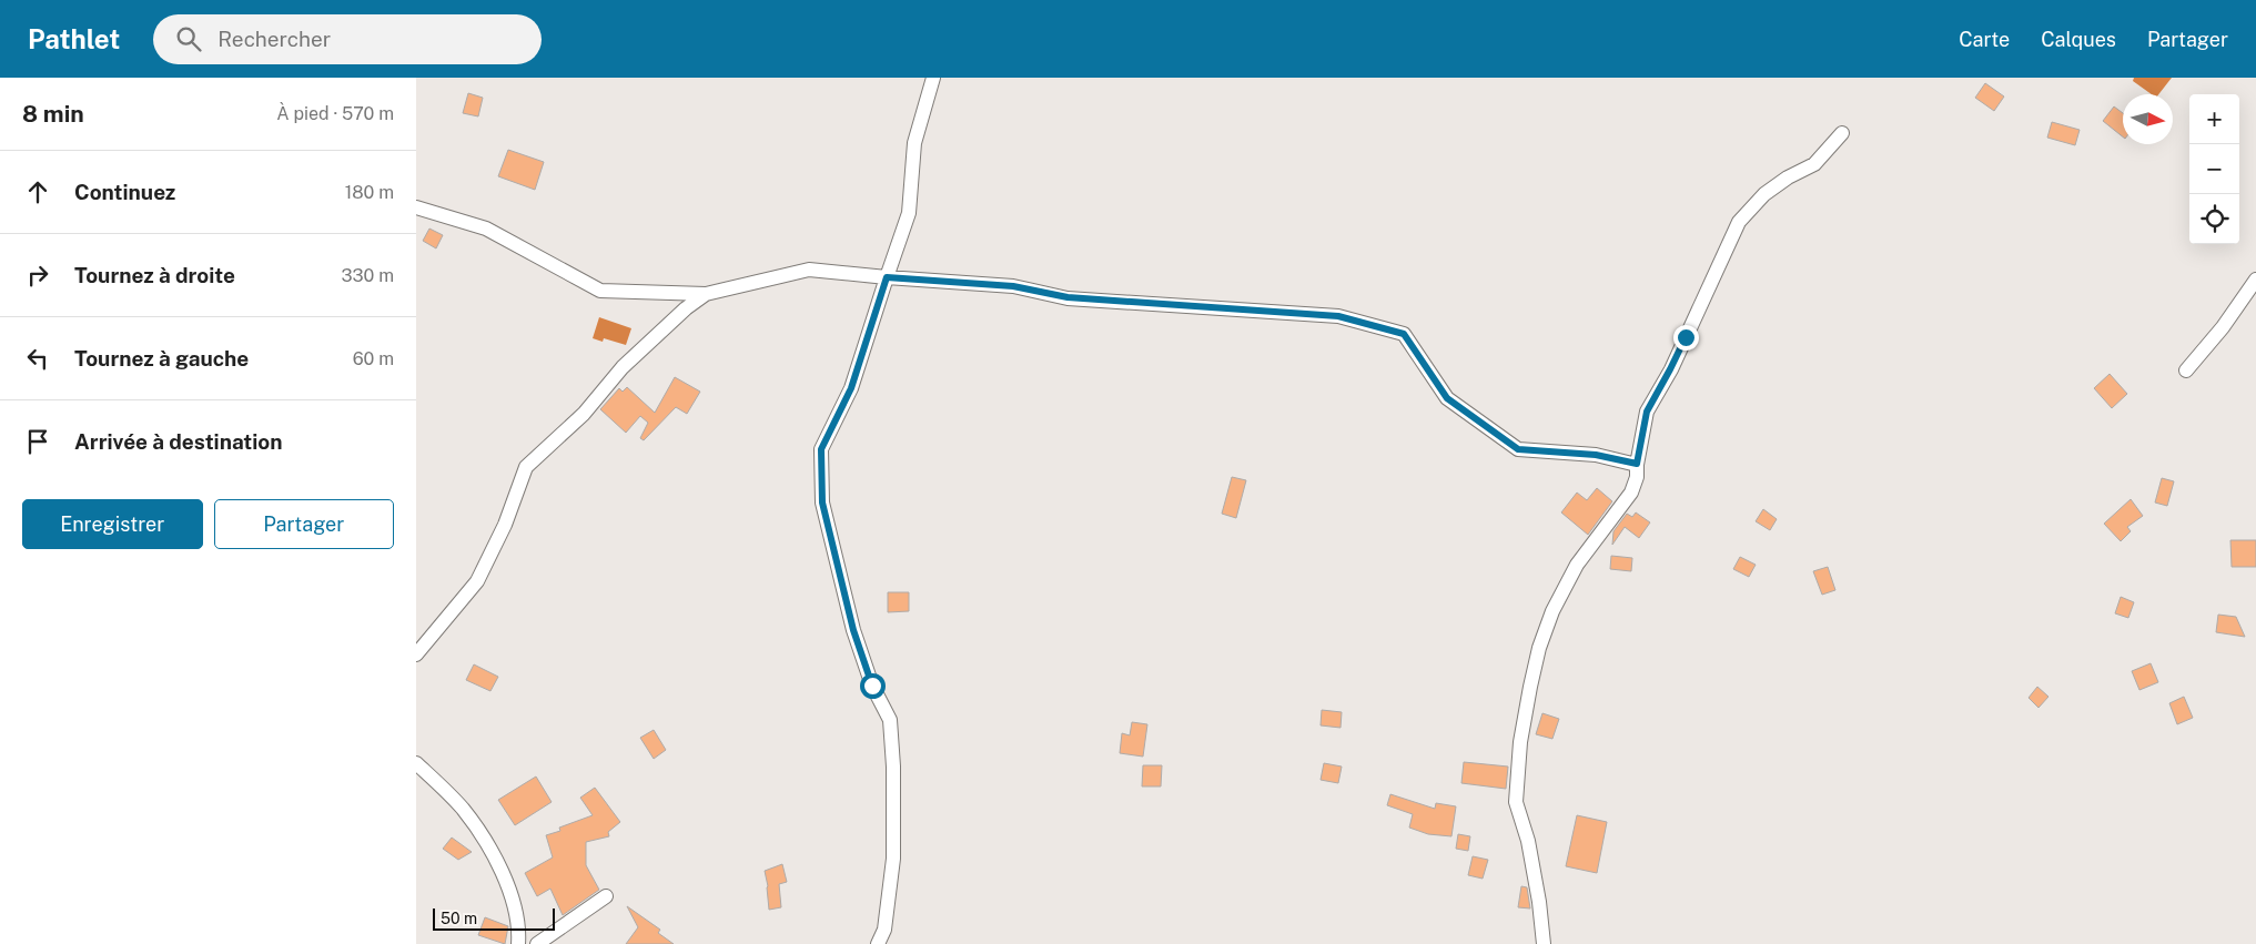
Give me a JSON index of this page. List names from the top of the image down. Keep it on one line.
{"scale_bar":"50 m","north":"right","page":{"header":"Pathlet","search":"Rechercher","nav":["Carte","Calques","Partager"],"heading":["8 min","À pied · 570 m"],"map_buttons":["+","−"],"list":[["Continuez","180 m"],["Tournez à droite","330 m"],["Tournez à gauche","60 m"],"Arrivée à destination"],"buttons":["Enregistrer","Partager"],"scale":"50 m"}}
